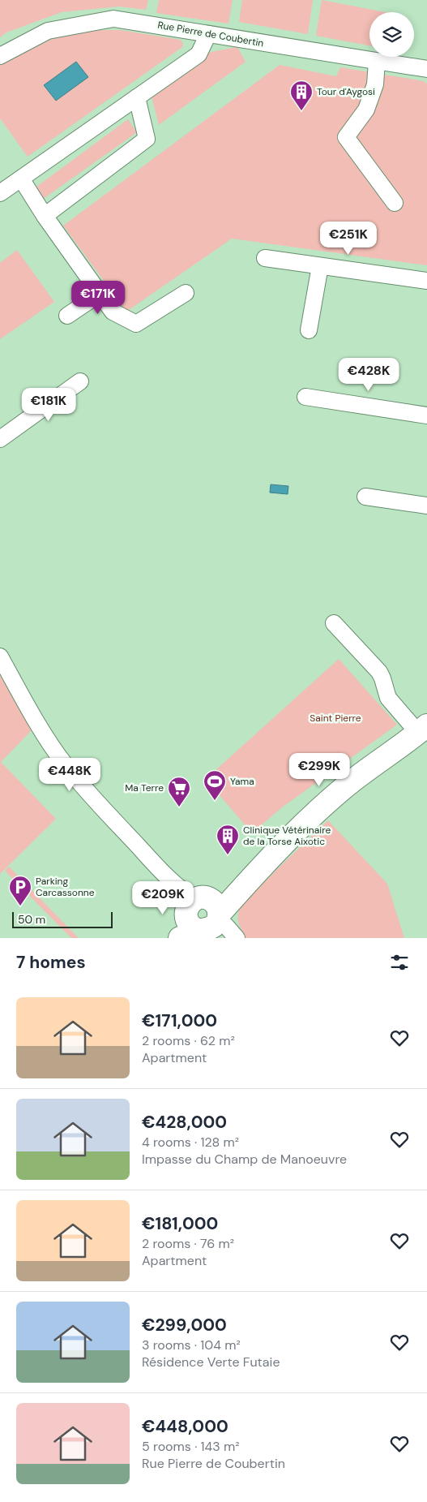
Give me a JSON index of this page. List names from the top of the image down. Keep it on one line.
{"streets":{"street":["Rue Pierre de Coubertin"]},"parks":["Saint Pierre"],"places":{"building":["Tour d'Aygosi","Clinique Vétérinaire de la Torse Aixotic"],"sports":["Yama"],"supermarket":["Ma Terre"],"parking":["Parking Carcassonne"]},"scale_bar":"50 m","page":{"price":["€251K","€171K","€428K","€181K","€299K","€448K","€209K"],"scale":"50 m","heading":"7 homes","list":[{"name":"€171,000","note":"2 rooms · 62 m² · Apartment"},{"name":"€428,000","note":"4 rooms · 128 m² · Impasse du Champ de Manoeuvre"},{"name":"€181,000","note":"2 rooms · 76 m² · Apartment"},{"name":"€299,000","note":"3 rooms · 104 m² · Résidence Verte Futaie"},{"name":"€448,000","note":"5 rooms · 143 m² · Rue Pierre de Coubertin"}]}}
